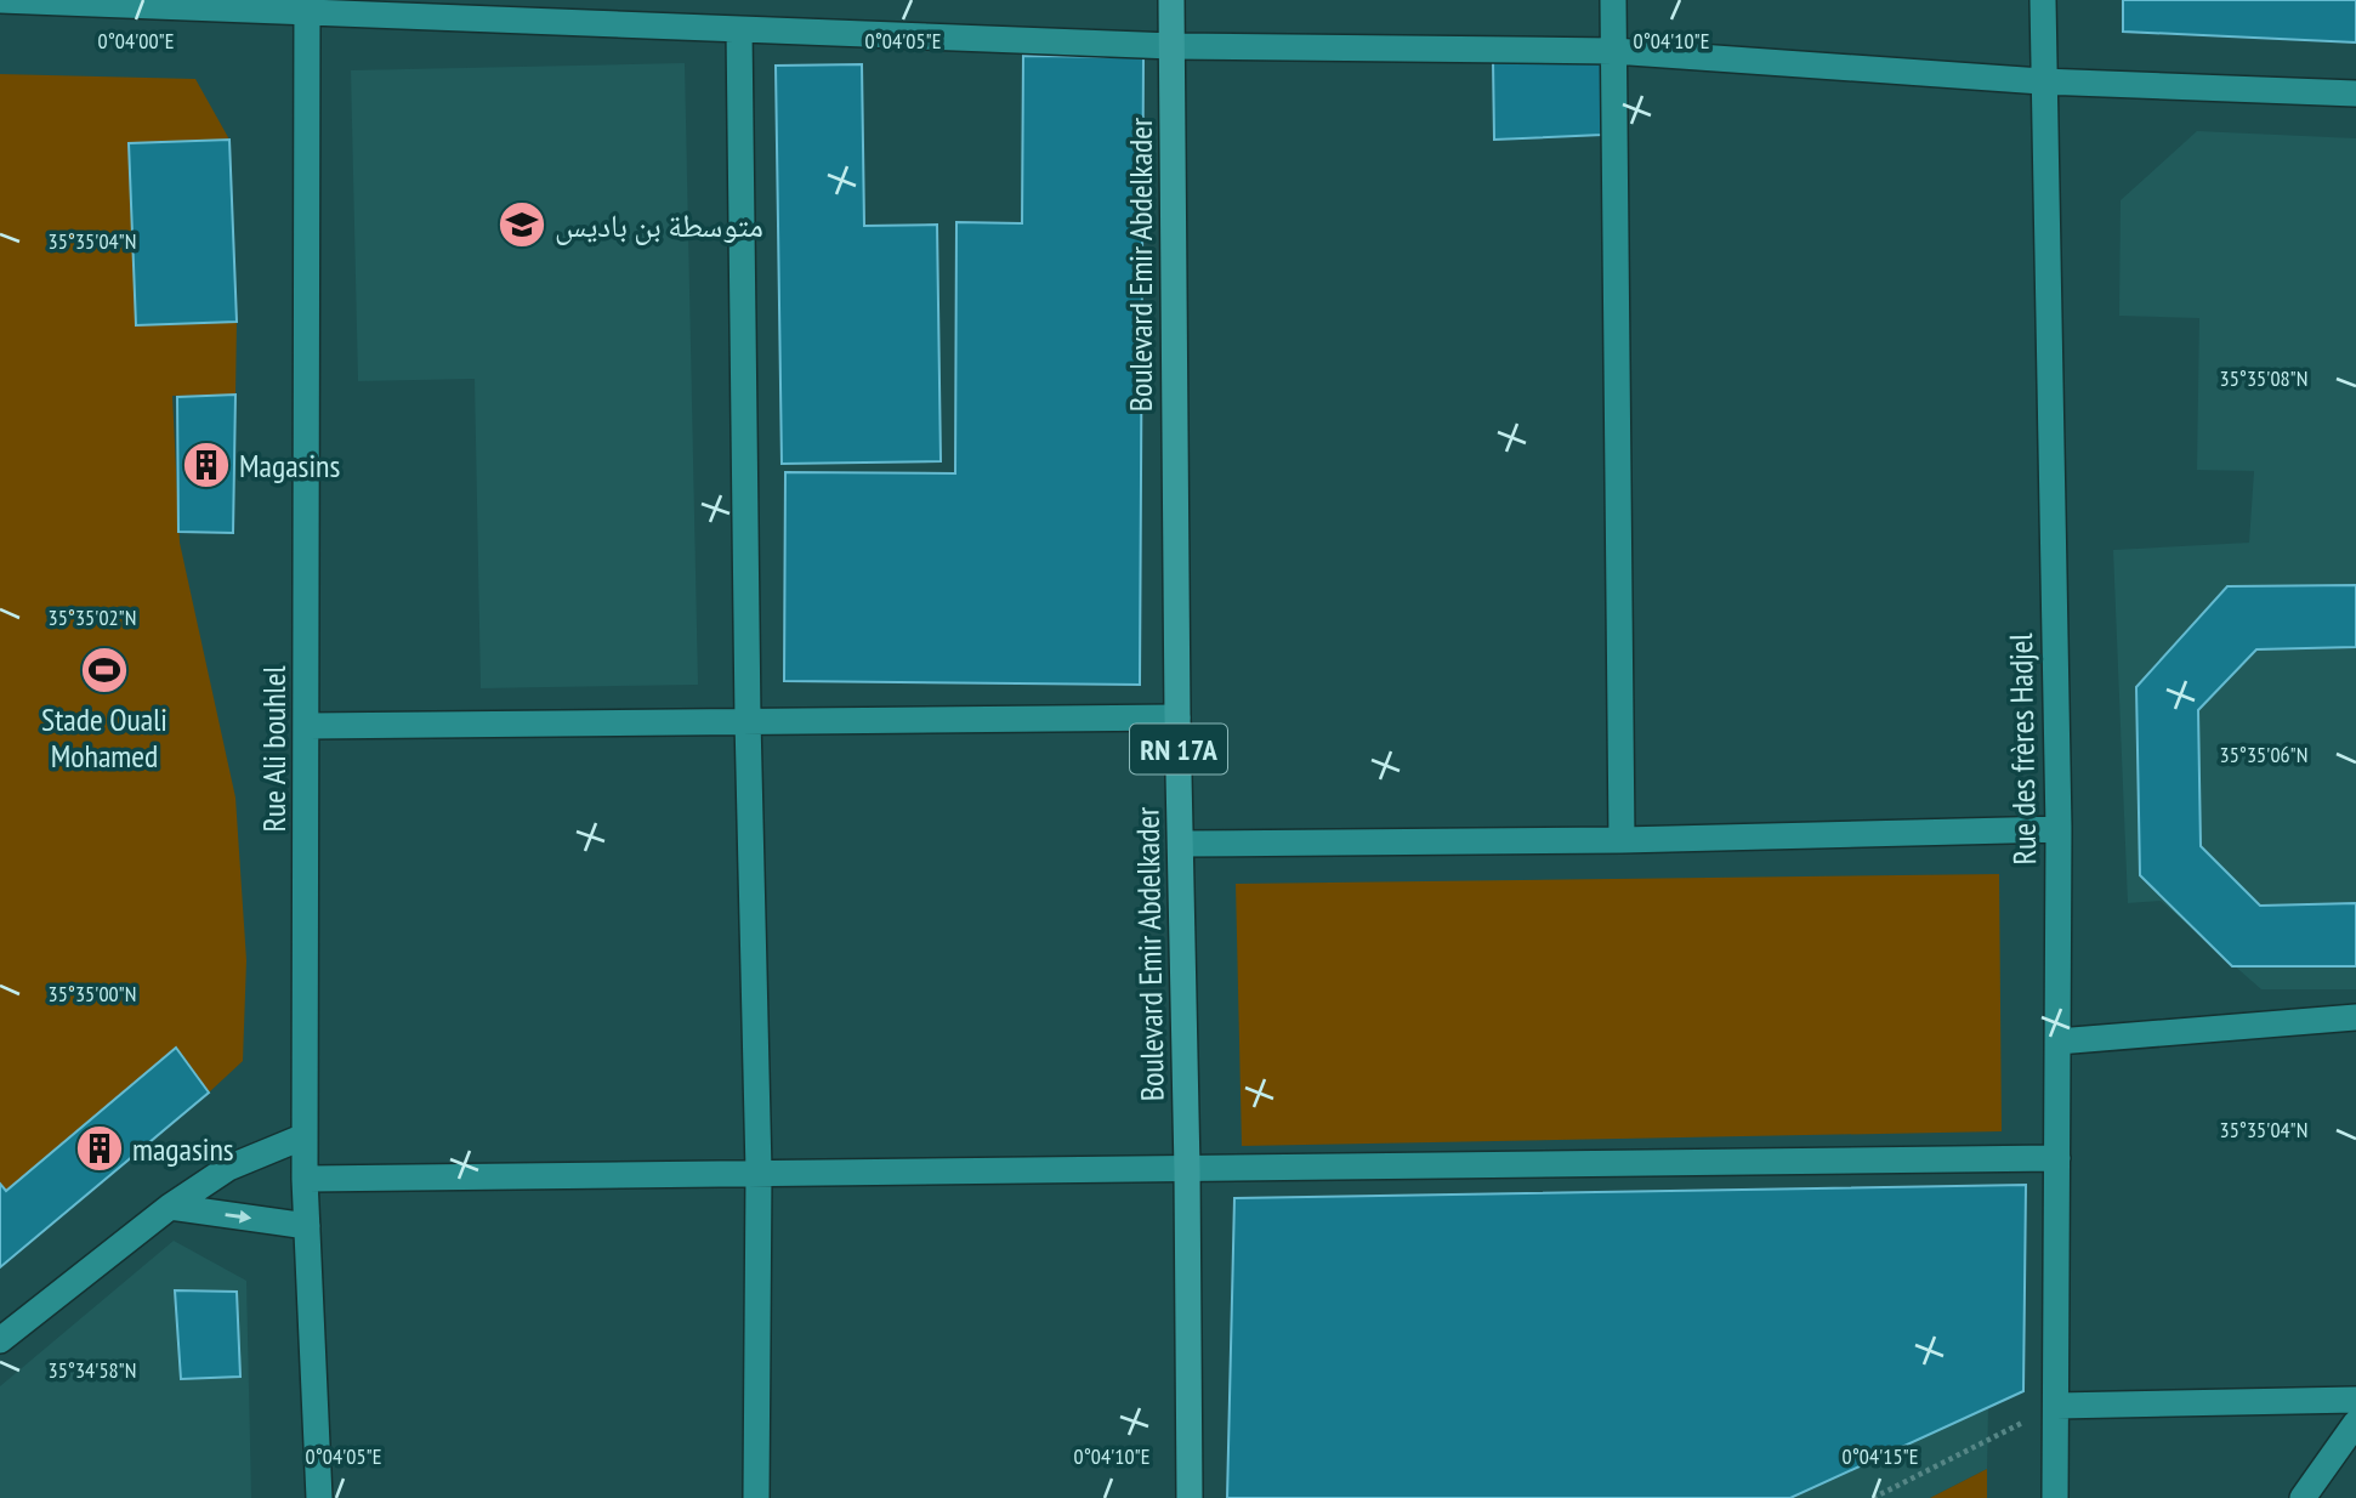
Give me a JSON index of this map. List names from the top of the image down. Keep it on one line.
{"streets":{"main road":["Boulevard Emir Abdelkader","RN 17A"],"street":["Rue Ali bouhlel","Rue des frères Hadjel"]},"places":{"school or university":["متوسطة بن باديس"],"building":["Magasins","magasins"],"sports":["Stade Ouali Mohamed"]},"coordinates":["0°04'00\"E","0°04'05\"E","0°04'10\"E","35°35'04\"N","35°35'08\"N","35°35'02\"N","35°35'06\"N","35°35'00\"N","35°34'58\"N","0°04'15\"E"]}
